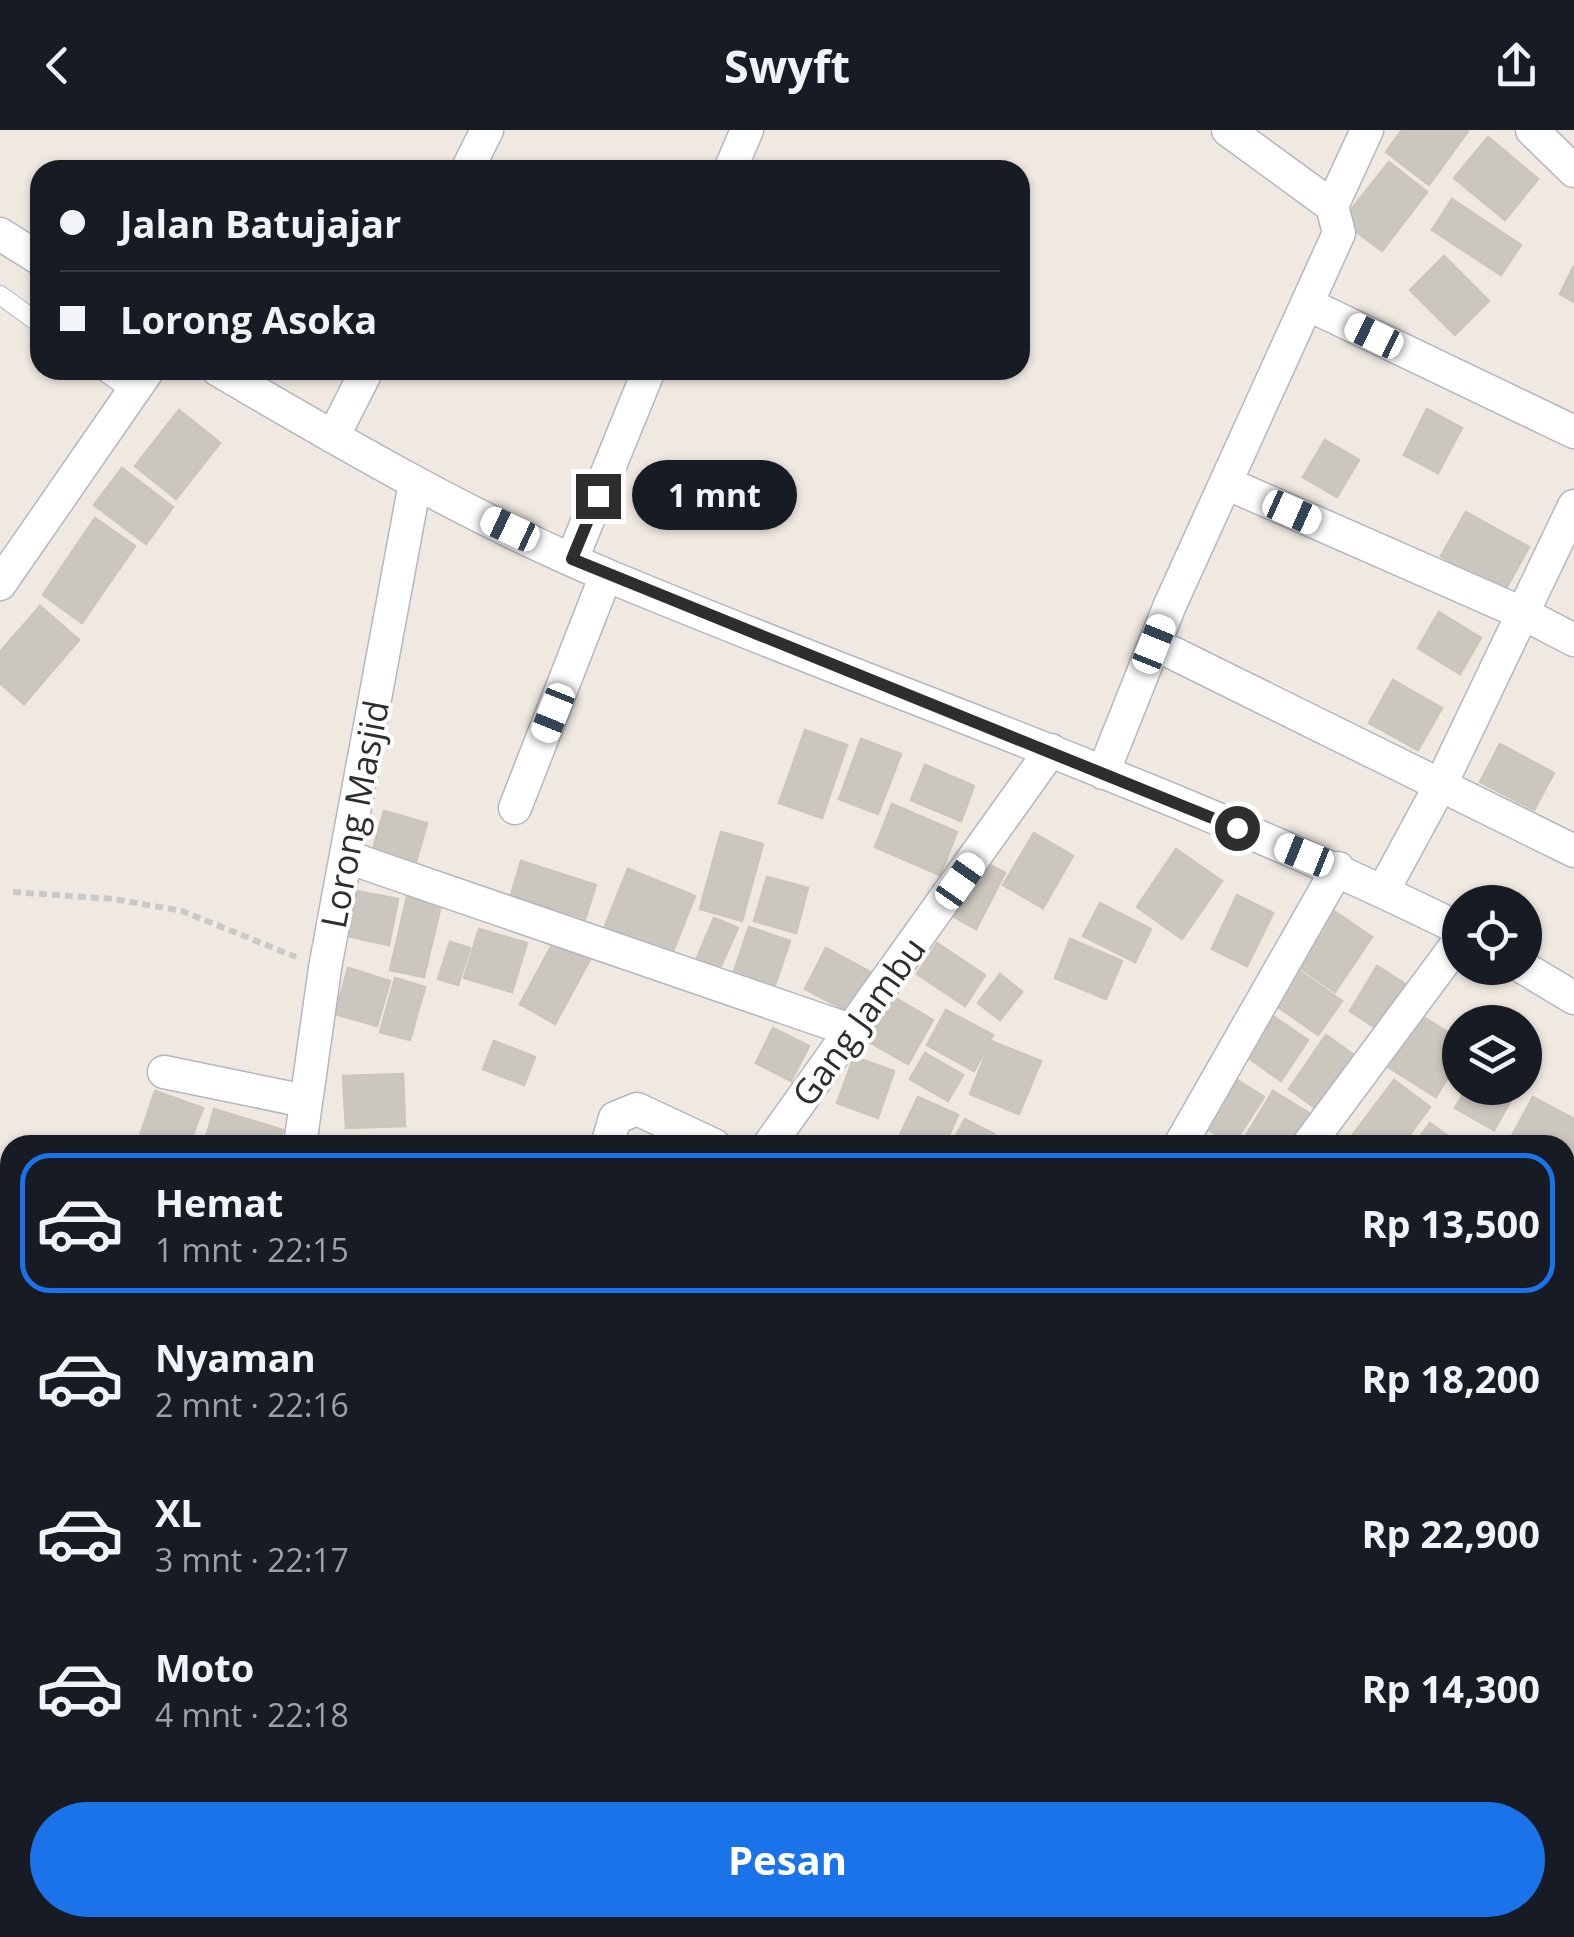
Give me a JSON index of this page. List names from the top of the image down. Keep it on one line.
{"streets":{"street":["Lorong Masjid","Gang Jambu"]},"page":{"header":"Swyft","banner":["Jalan Batujajar","Lorong Asoka"],"bubble":"1 mnt","list":[{"name":"Hemat","note":"1 mnt · 22:15","value":"Rp 13,500"},{"name":"Nyaman","note":"2 mnt · 22:16","value":"Rp 18,200"},{"name":"XL","note":"3 mnt · 22:17","value":"Rp 22,900"},{"name":"Moto","note":"4 mnt · 22:18","value":"Rp 14,300"}],"buttons":"Pesan"}}
